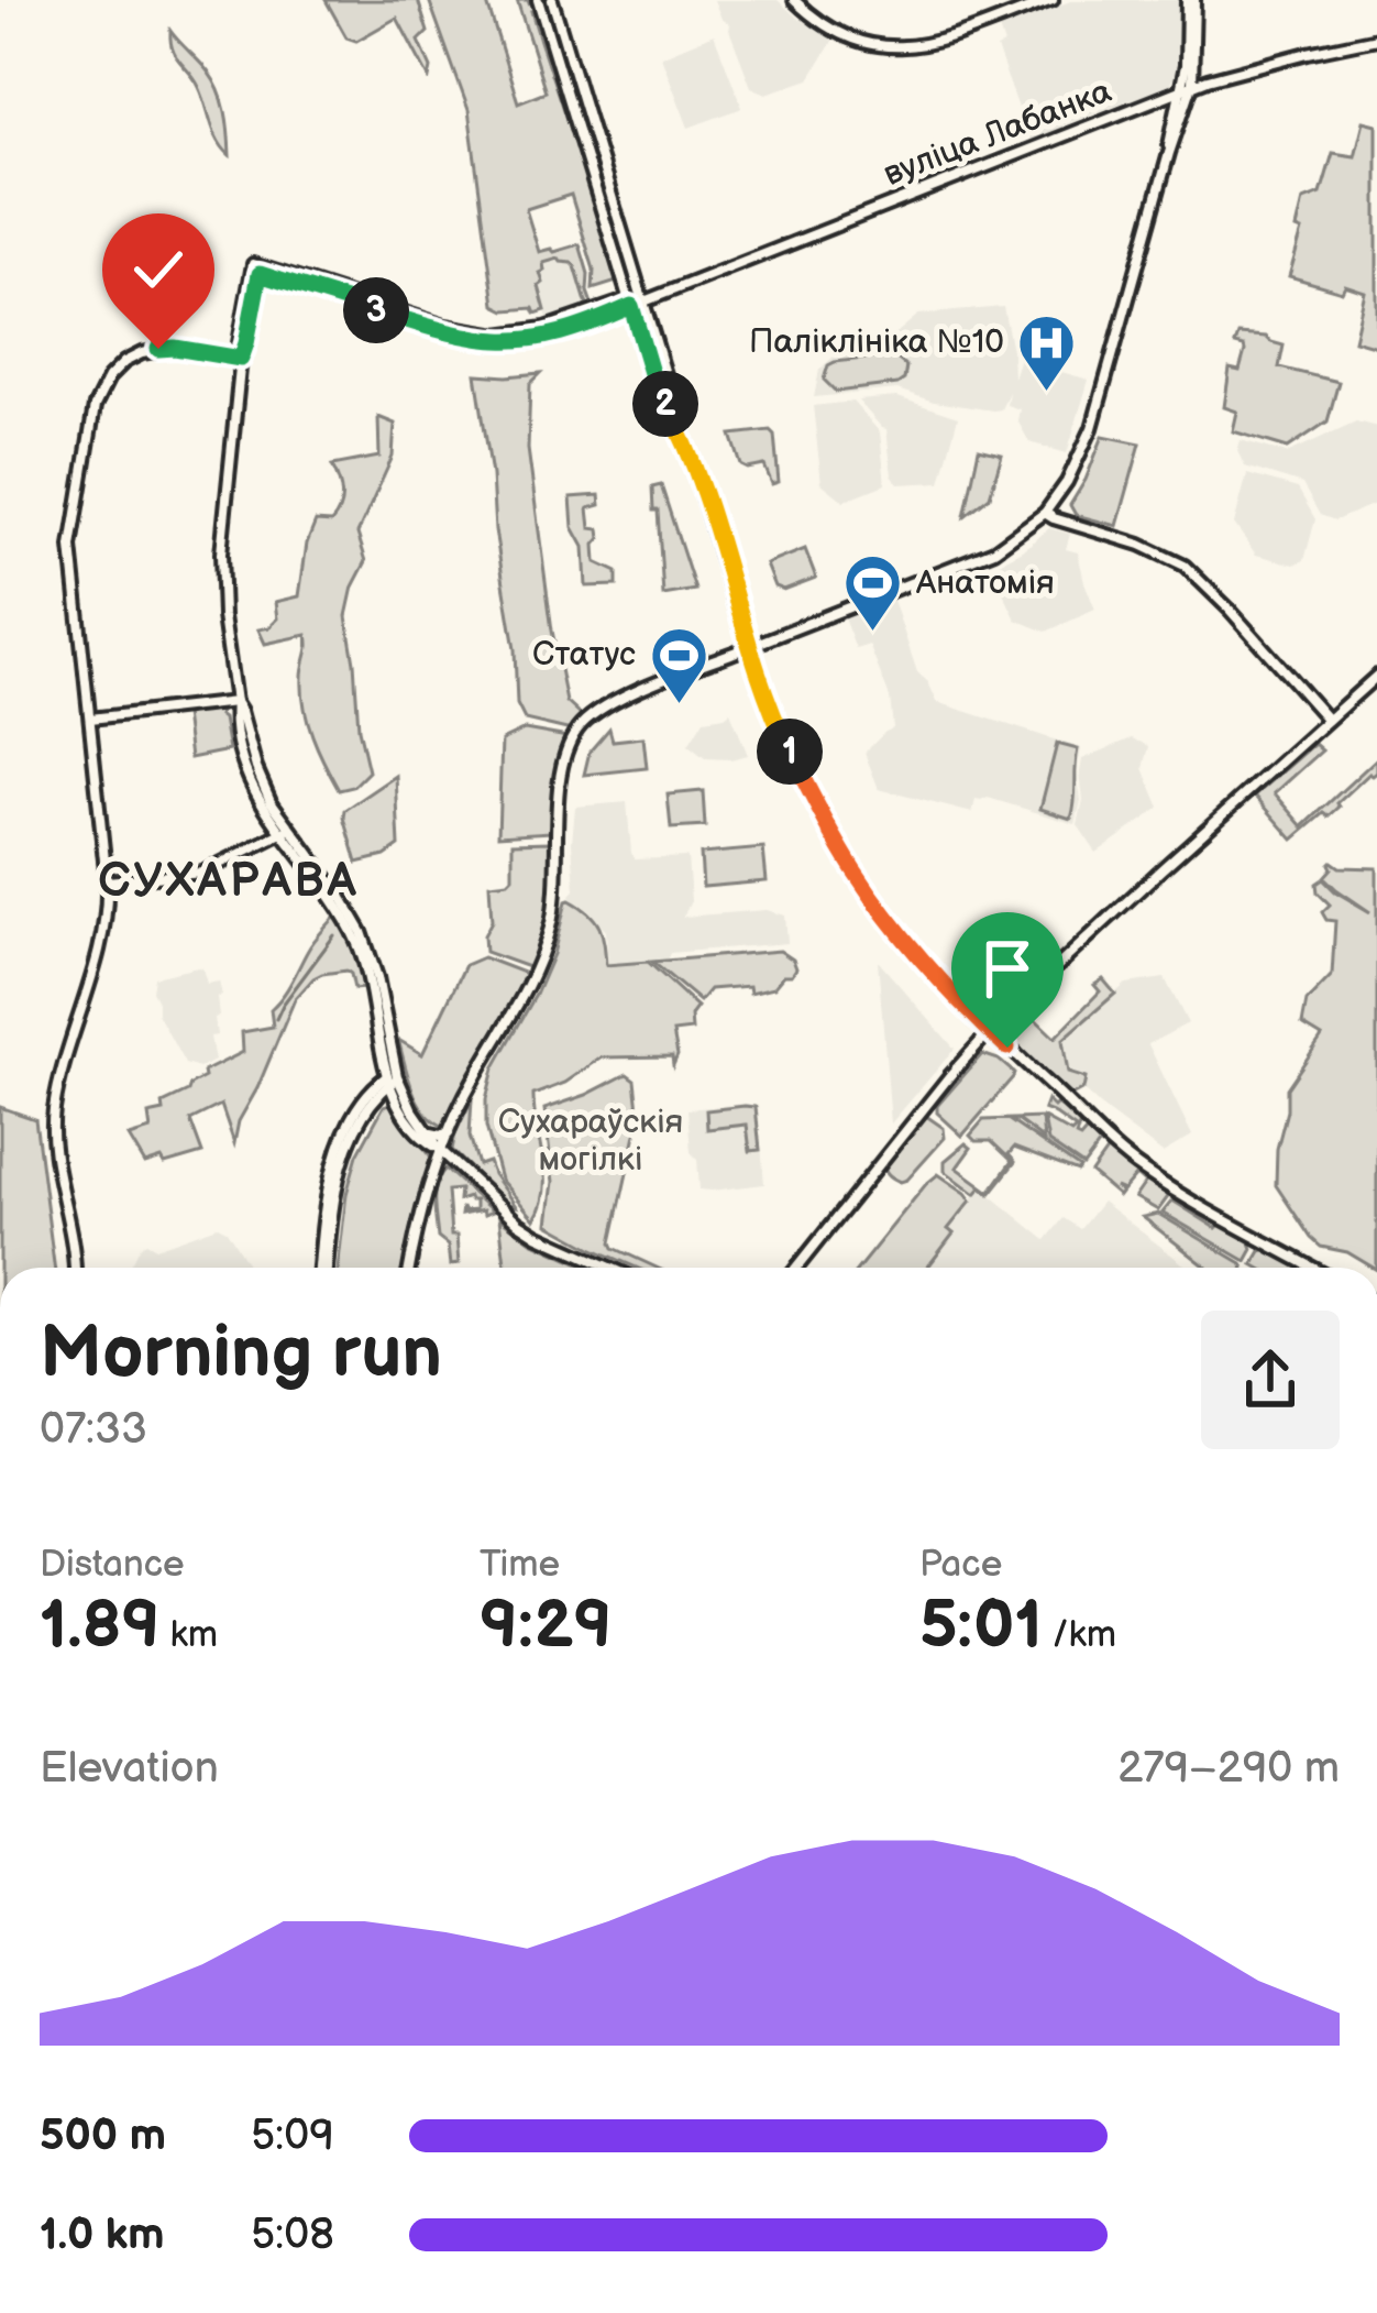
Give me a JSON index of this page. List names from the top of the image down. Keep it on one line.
{"streets":{"main road":["вуліца Лабанка"]},"districts":["СУХАРАВА"],"parks":["Сухараўскія могілкі"],"places":{"hospital":["Паліклініка №10"],"sports":["Анатомія","Статус"]},"page":{"pins":["3","2","1"],"heading":["Morning run","07:33"],"stats":[["Distance","1.89 km"],["Time","9:29"],["Pace","5:01 /km"]],"chart":["Elevation","279–290 m"],"list":[{"name":"500 m","note":"5:09"},{"name":"1.0 km","note":"5:08"}]}}
